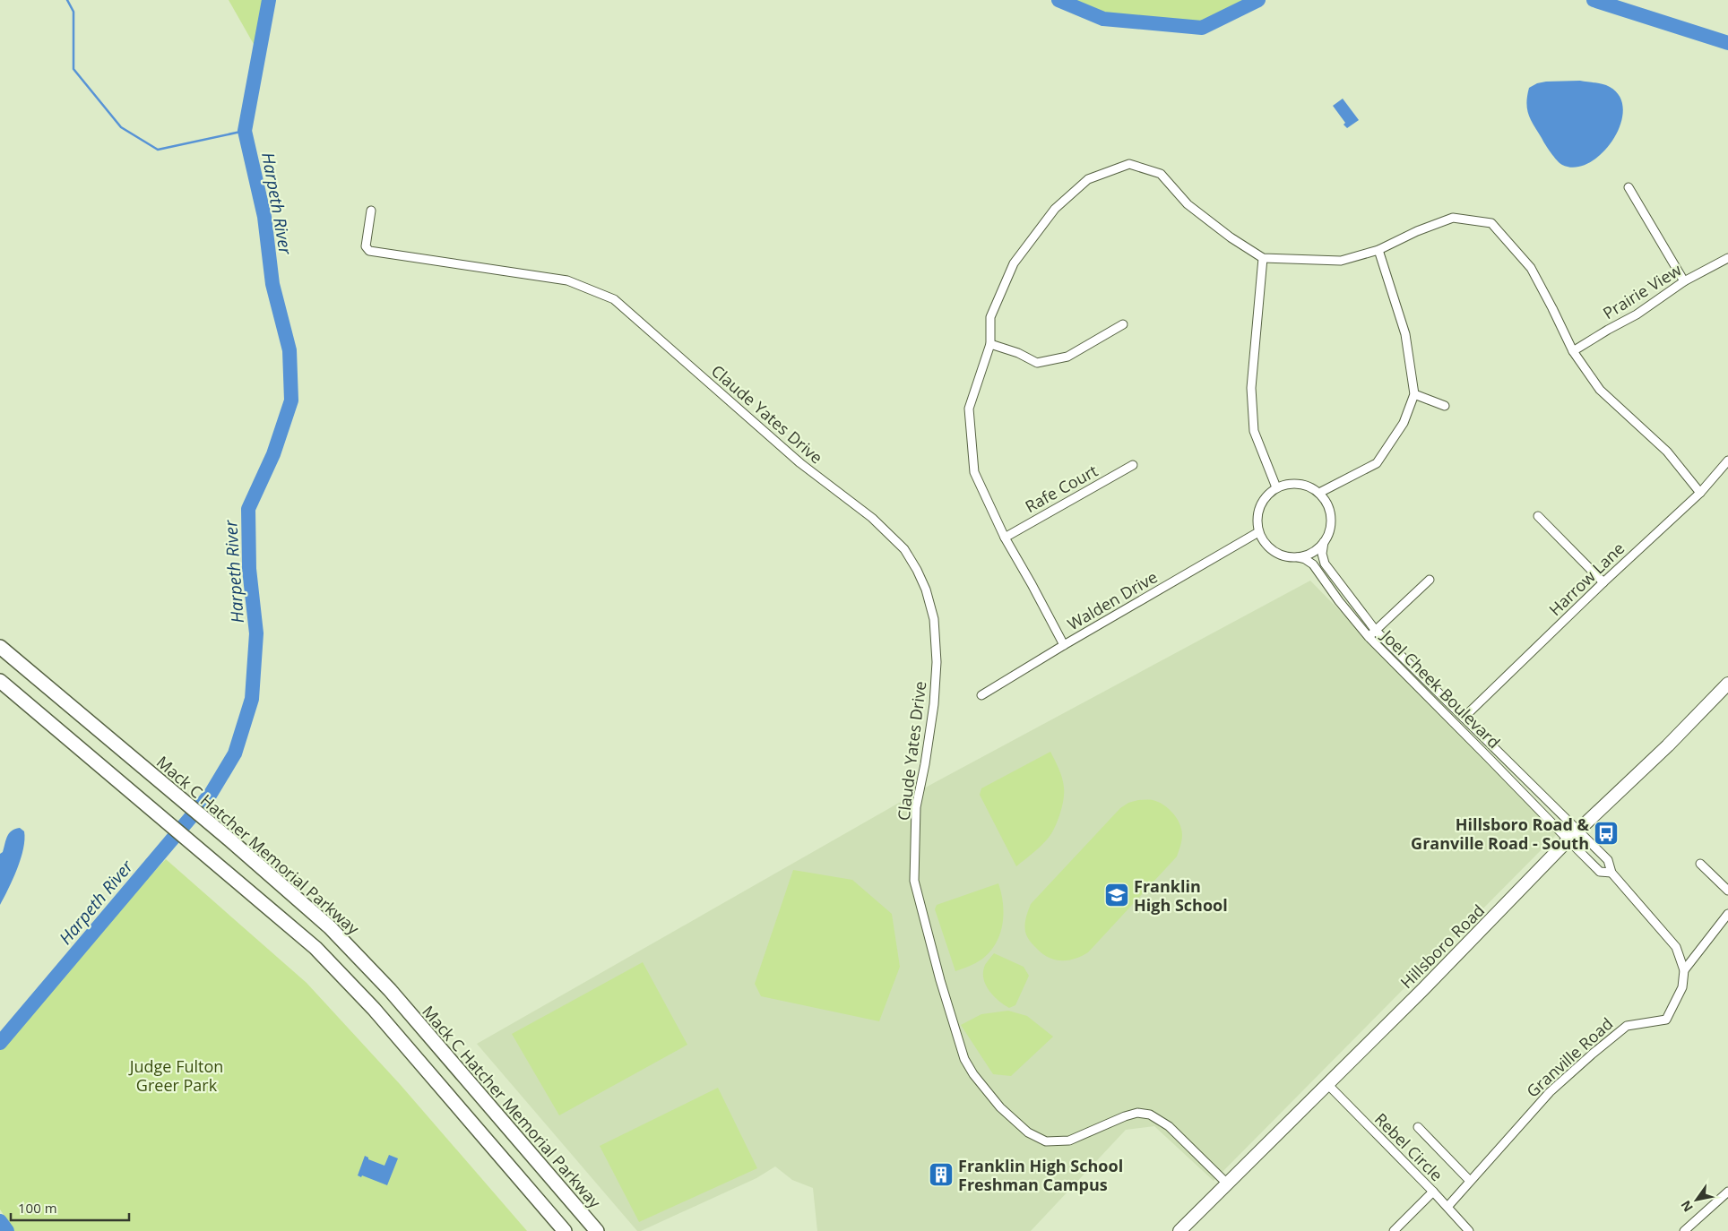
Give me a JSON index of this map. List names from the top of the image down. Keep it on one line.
{"streets":{"highway":["Mack C Hatcher Memorial Parkway"],"main road":["Hillsboro Road"],"street":["Prairie View","Claude Yates Drive","Rafe Court","Harrow Lane","Walden Drive","Joel Cheek Boulevard","Granville Road","Rebel Circle"]},"crossings":[["Claude Yates Drive","Hillsboro Road"],["Harrow Lane","Joel Cheek Boulevard"],["Walden Drive","Joel Cheek Boulevard"],["Joel Cheek Boulevard","Hillsboro Road"],["Joel Cheek Boulevard","Granville Road"],["Hillsboro Road","Granville Road"],["Hillsboro Road","Rebel Circle"],["Granville Road","Rebel Circle"]],"water":["Harpeth River"],"parks":["Judge Fulton Greer Park"],"places":{"bus stop":["Hillsboro Road & Granville Road - South"],"school or university":["Franklin High School"],"building":["Franklin High School Freshman Campus"]},"scale_bar":"100 m","north":"bottom left"}
